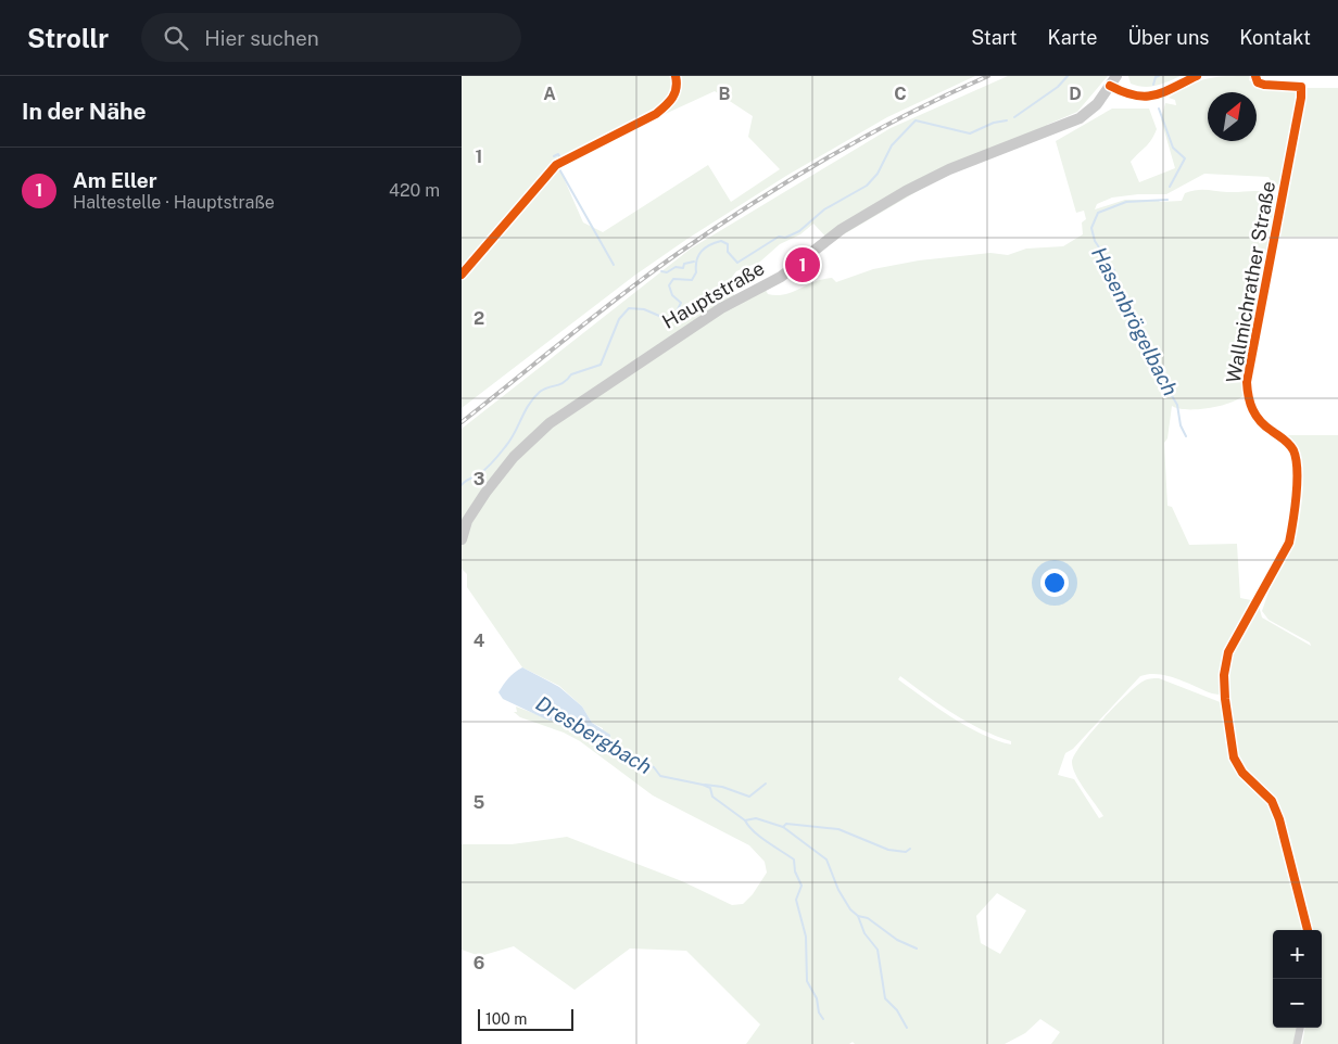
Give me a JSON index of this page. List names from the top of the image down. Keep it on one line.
{"streets":{"main road":["Hauptstraße"],"street":["Wallmichrather Straße"]},"water":["Hasenbrögelbach","Dresbergbach"],"scale_bar":"100 m","north":"top right","page":{"header":"Strollr","search":"Hier suchen","nav":["Start","Karte","Über uns","Kontakt"],"heading":"In der Nähe","list":[{"mark":"1","name":"Am Eller","note":"Haltestelle · Hauptstraße","value":"420 m"}],"pins":"1","map_buttons":["+","−"],"scale":"100 m"},"grid":{"columns":["A","B","C","D"],"rows":["1","2","3","4","5","6"]}}
